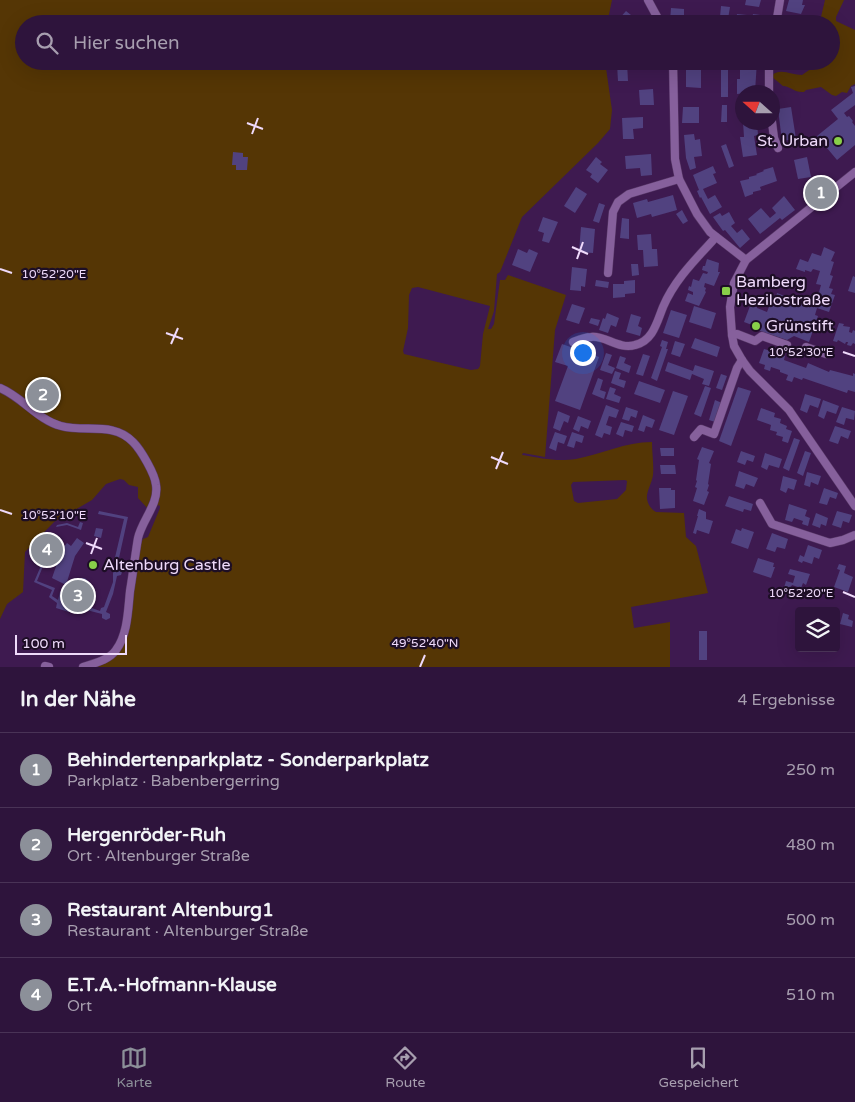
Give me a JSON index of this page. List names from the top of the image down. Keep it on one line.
{"places":{"other":["St. Urban","Grünstift","Altenburg Castle"],"transit":["Bamberg Hezilostraße"]},"scale_bar":"100 m","north":"left","page":{"search":"Hier suchen","pins":["1","2","4","3"],"scale":"100 m","heading":["In der Nähe","4 Ergebnisse"],"list":[{"mark":"1","name":"Behindertenparkplatz - Sonderparkplatz","note":"Parkplatz · Babenbergerring","value":"250 m"},{"mark":"2","name":"Hergenröder-Ruh","note":"Ort · Altenburger Straße","value":"480 m"},{"mark":"3","name":"Restaurant Altenburg1","note":"Restaurant · Altenburger Straße","value":"500 m"},{"mark":"4","name":"E.T.A.-Hofmann-Klause","note":"Ort","value":"510 m"}],"nav":["Karte","Route","Gespeichert"]},"coordinates":["10°52'20\"E","10°52'30\"E","10°52'10\"E","49°52'40\"N"]}
